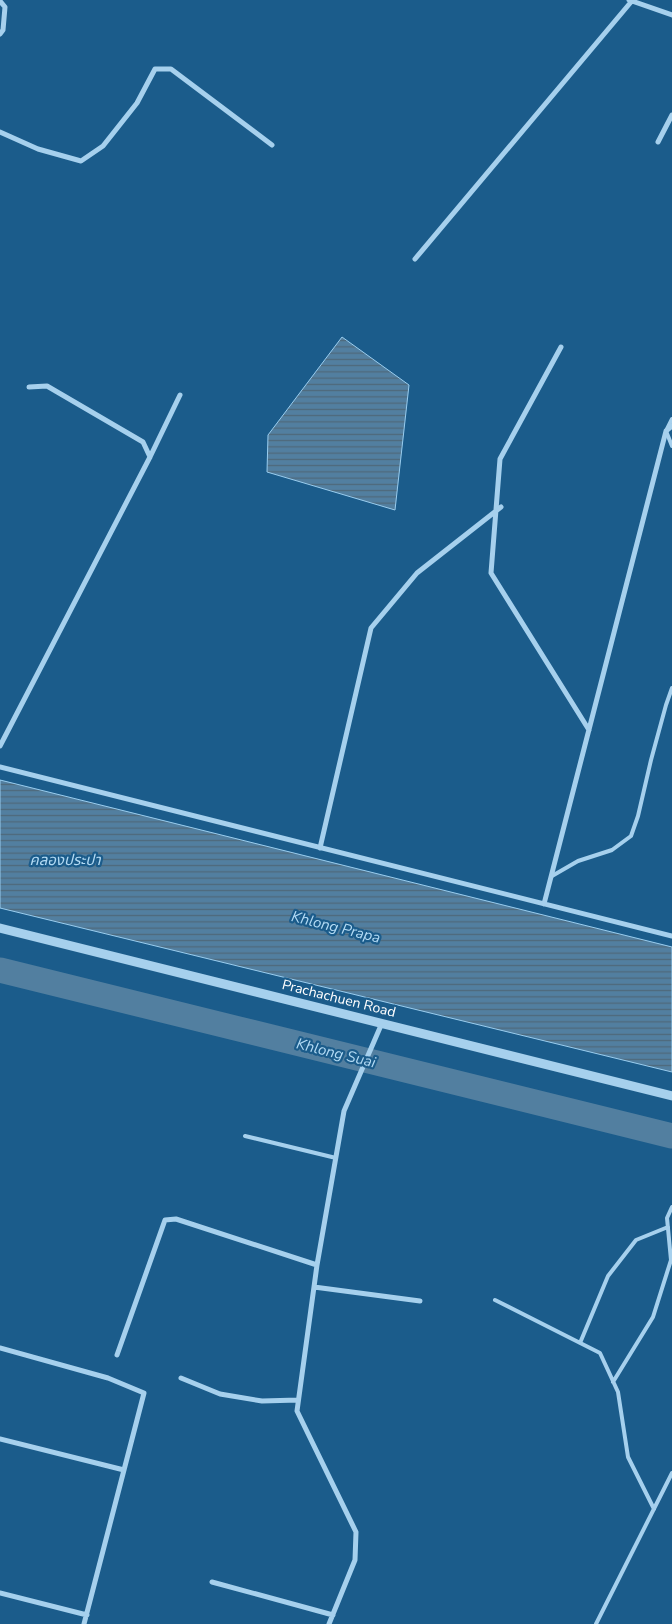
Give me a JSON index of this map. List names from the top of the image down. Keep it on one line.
{"streets":{"street":["Prachachuen Road"]},"water":["คลองประปา","Khlong Prapa","Khlong Suai"]}
